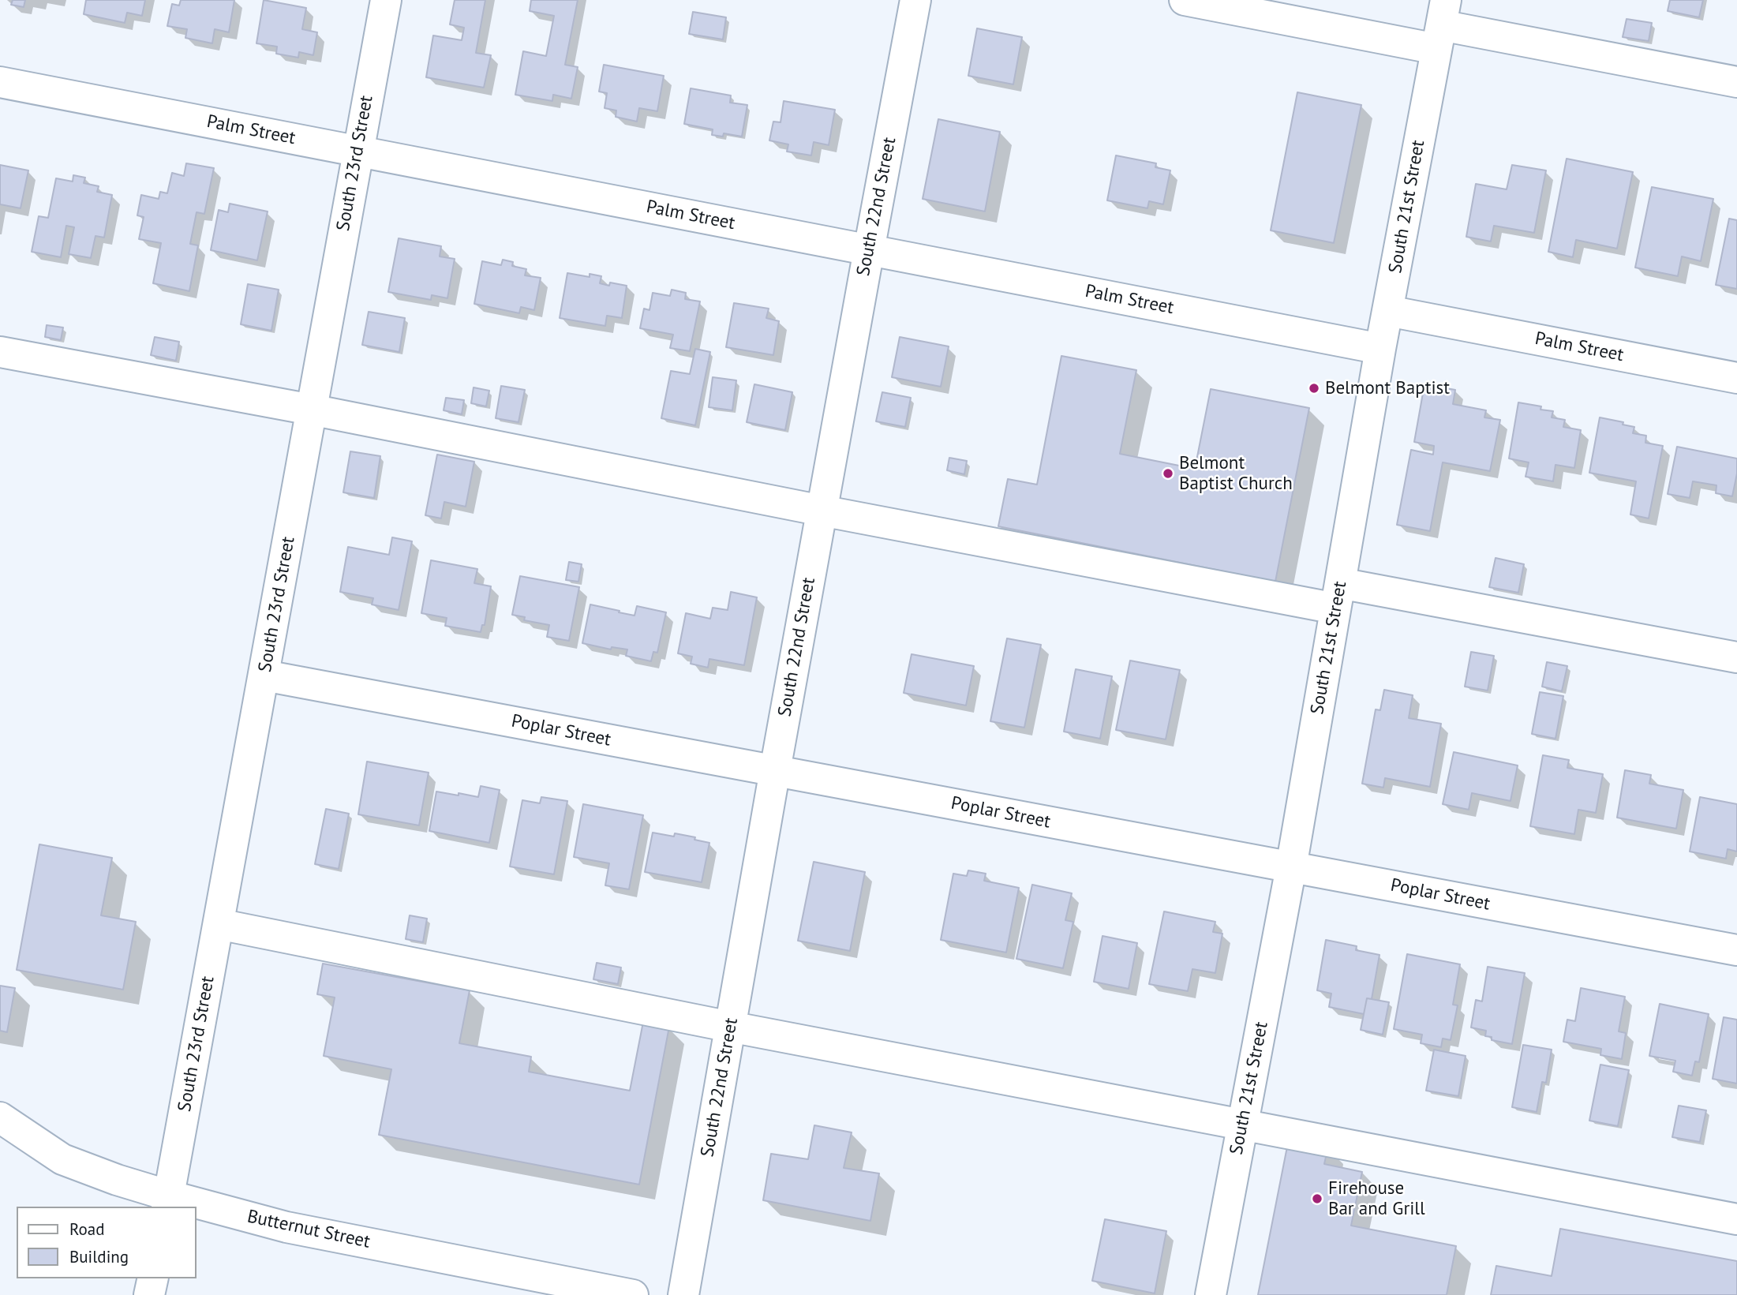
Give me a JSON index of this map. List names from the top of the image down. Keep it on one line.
{"streets":{"street":["Palm Street","South 23rd Street","South 22nd Street","South 21st Street","Poplar Street","Butternut Street"]},"crossings":[["Palm Street","South 23rd Street"],["Palm Street","South 22nd Street"],["Palm Street","South 21st Street"],["South 23rd Street","Poplar Street"],["South 23rd Street","Butternut Street"],["South 22nd Street","Poplar Street"],["South 21st Street","Poplar Street"]],"places":["Belmont Baptist","Belmont Baptist Church","Firehouse Bar and Grill"],"legend":["Road","Building"]}
